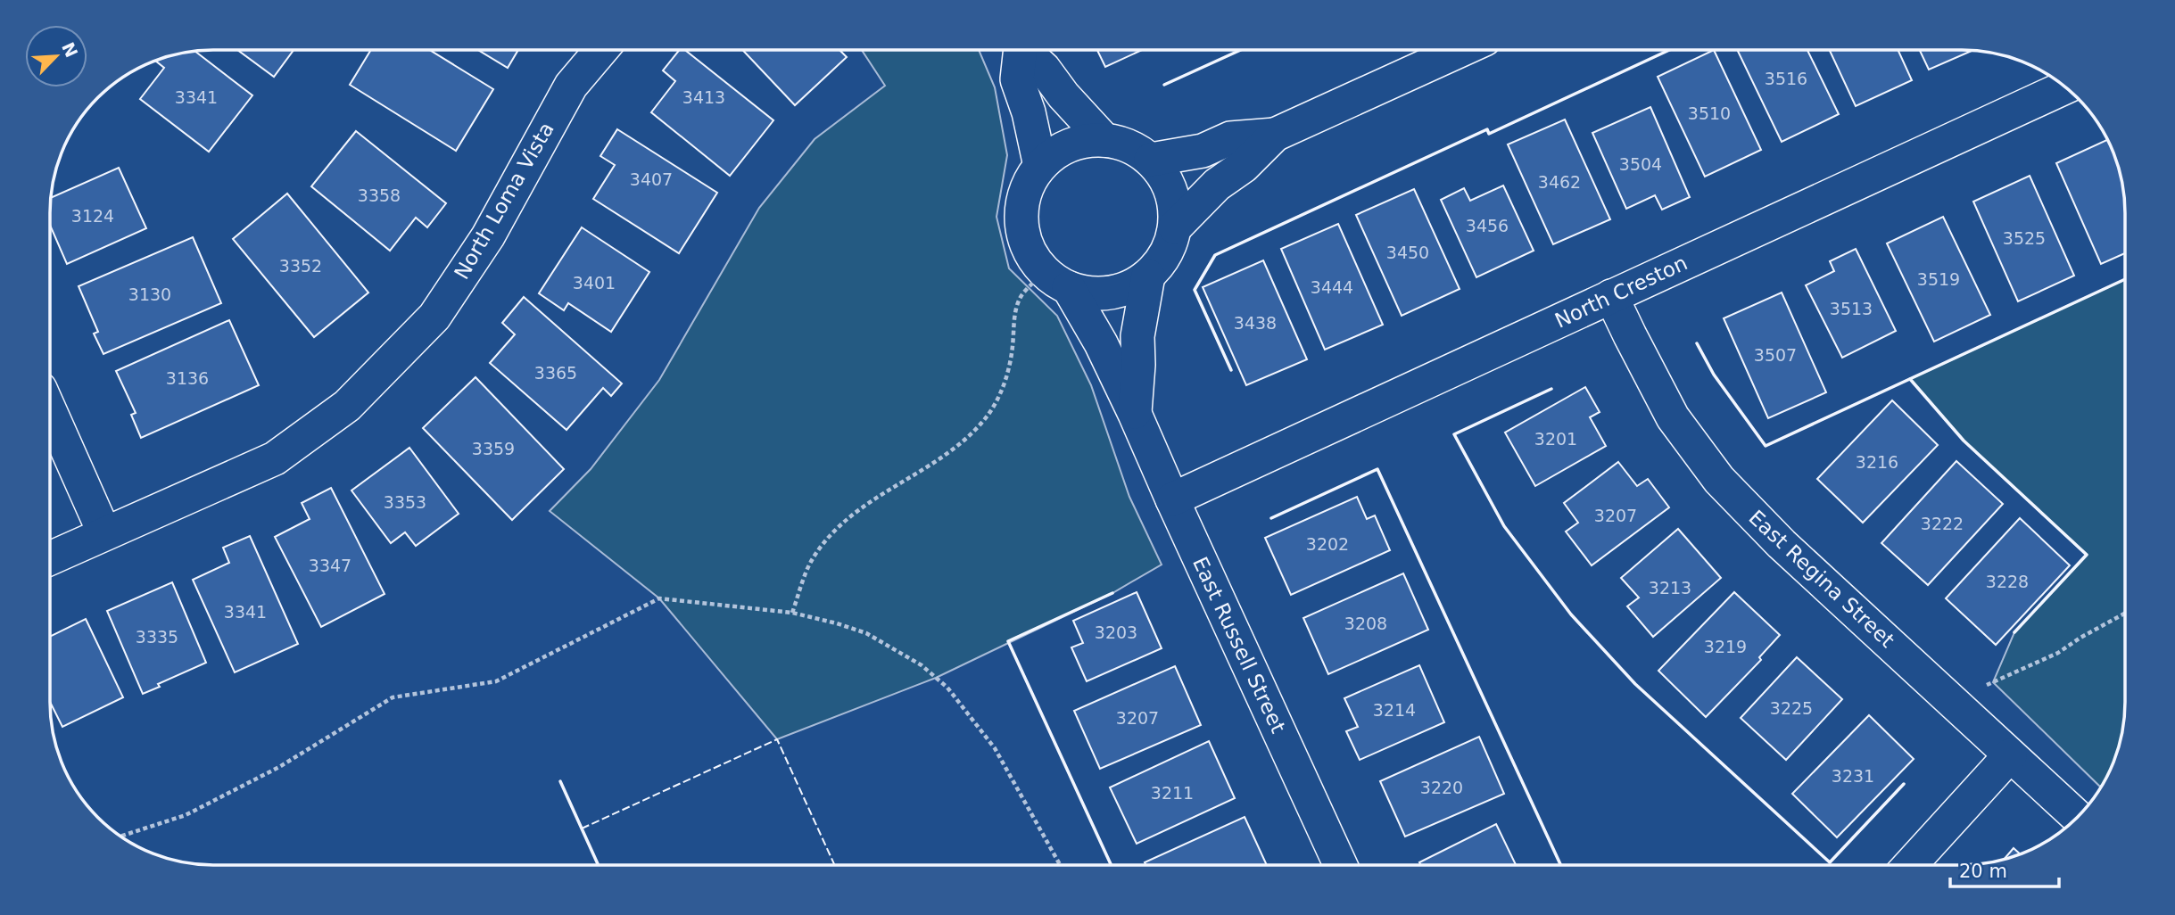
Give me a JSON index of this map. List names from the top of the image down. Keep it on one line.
{"streets":{"street":["North Loma Vista","North Creston","East Regina Street","East Russell Street"]},"crossings":[["North Creston","East Regina Street"],["North Creston","East Russell Street"]],"house_numbers":["3516","3341","3413","3510","3504","3407","3462","3358","3124","3456","3525","3450","3352","3519","3401","3444","3130","3513","3438","3507","3365","3136","3201","3359","3216","3353","3207","3222","3202","3347","3228","3213","3341","3208","3203","3335","3219","3225","3214","3207","3231","3220","3211"],"scale_bar":"20 m","north":"top right"}
